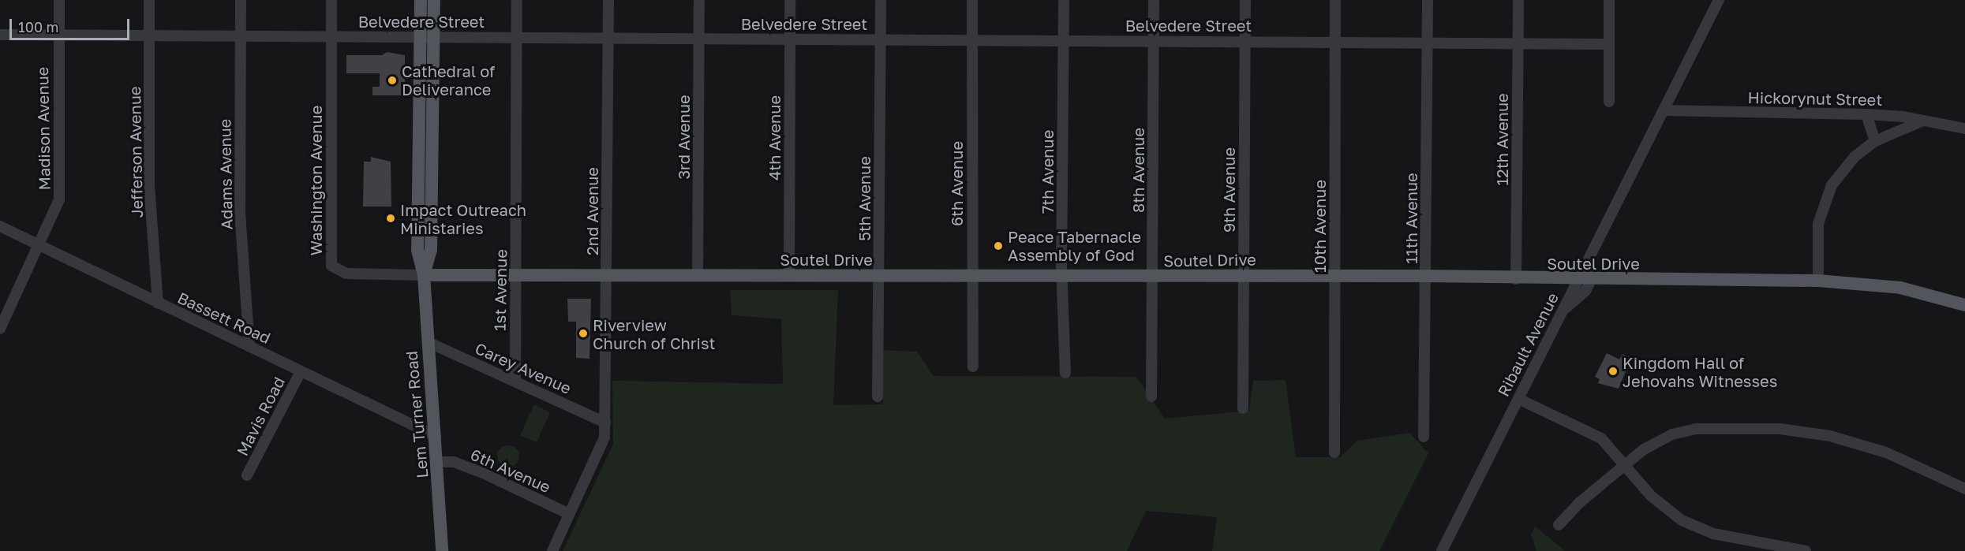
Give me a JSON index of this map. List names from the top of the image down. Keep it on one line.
{"streets":{"main road":["Soutel Drive","Lem Turner Road"],"street":["Belvedere Street","Hickorynut Street","Madison Avenue","3rd Avenue","4th Avenue","12th Avenue","Jefferson Avenue","8th Avenue","7th Avenue","Adams Avenue","Washington Avenue","6th Avenue","9th Avenue","5th Avenue","2nd Avenue","11th Avenue","10th Avenue","1st Avenue","Bassett Road","Ribault Avenue","Carey Avenue","Mavis Road"]},"crossings":[["Belvedere Street","Madison Avenue"],["Belvedere Street","3rd Avenue"],["Belvedere Street","4th Avenue"],["Belvedere Street","12th Avenue"],["Belvedere Street","Jefferson Avenue"],["Belvedere Street","8th Avenue"],["Belvedere Street","7th Avenue"],["Belvedere Street","Adams Avenue"],["Belvedere Street","Washington Avenue"],["Belvedere Street","6th Avenue"],["Belvedere Street","9th Avenue"],["Belvedere Street","5th Avenue"],["Belvedere Street","2nd Avenue"],["Belvedere Street","11th Avenue"],["Belvedere Street","10th Avenue"],["Belvedere Street","1st Avenue"],["Belvedere Street","Lem Turner Road"],["Hickorynut Street","Ribault Avenue"],["Madison Avenue","Bassett Road"],["3rd Avenue","Soutel Drive"],["4th Avenue","Soutel Drive"],["12th Avenue","Soutel Drive"],["Jefferson Avenue","Bassett Road"],["8th Avenue","Soutel Drive"],["7th Avenue","Soutel Drive"],["Adams Avenue","Bassett Road"],["Washington Avenue","Soutel Drive"],["Washington Avenue","Lem Turner Road"],["6th Avenue","2nd Avenue"],["6th Avenue","Soutel Drive"],["6th Avenue","Lem Turner Road"],["9th Avenue","Soutel Drive"],["5th Avenue","Soutel Drive"],["2nd Avenue","Soutel Drive"],["2nd Avenue","Carey Avenue"],["11th Avenue","Soutel Drive"],["10th Avenue","Soutel Drive"],["Soutel Drive","1st Avenue"],["Soutel Drive","Ribault Avenue"],["Soutel Drive","Lem Turner Road"],["1st Avenue","Carey Avenue"],["Bassett Road","Lem Turner Road"],["Bassett Road","Mavis Road"],["Carey Avenue","Lem Turner Road"]],"places":["Cathedral of Deliverance","Impact Outreach Ministaries","Peace Tabernacle Assembly of God","Riverview Church of Christ","Kingdom Hall of Jehovahs Witnesses"],"scale_bar":"100 m"}
